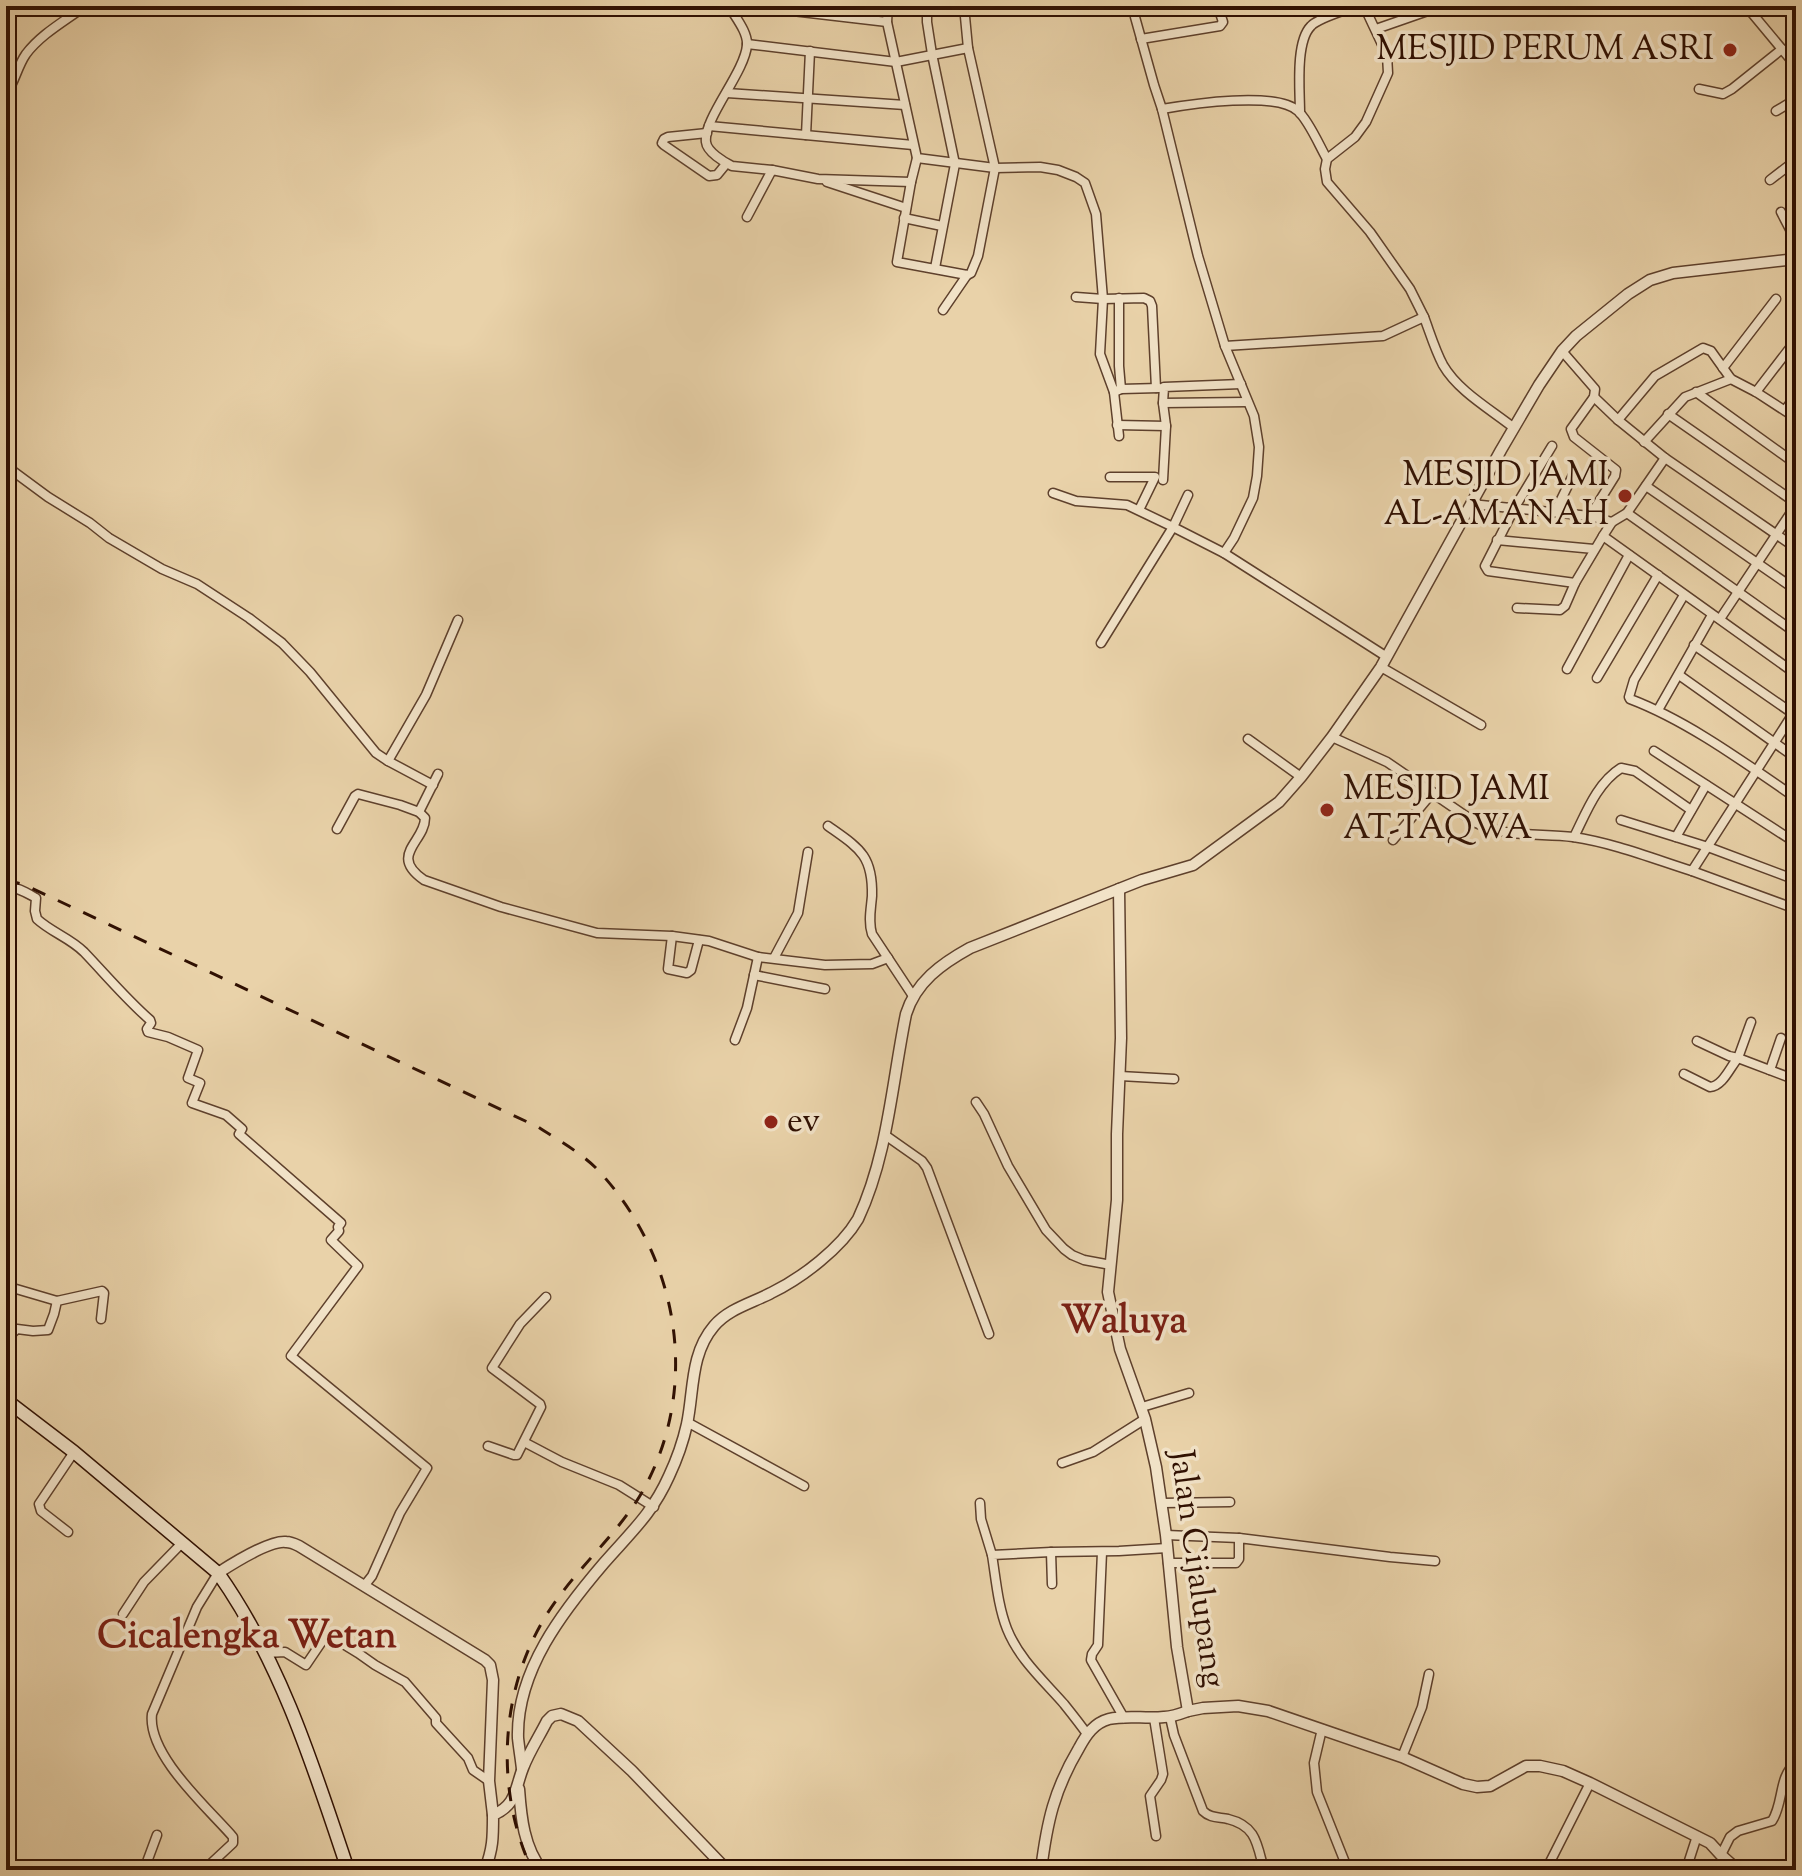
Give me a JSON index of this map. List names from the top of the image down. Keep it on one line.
{"streets":{"street":["Jalan Cijalupang"]},"districts":["Waluya","Cicalengka Wetan"],"places":["MESJID PERUM ASRI","MESJID JAMI AL-AMANAH","MESJID JAMI AT-TAQWA","ev"]}
